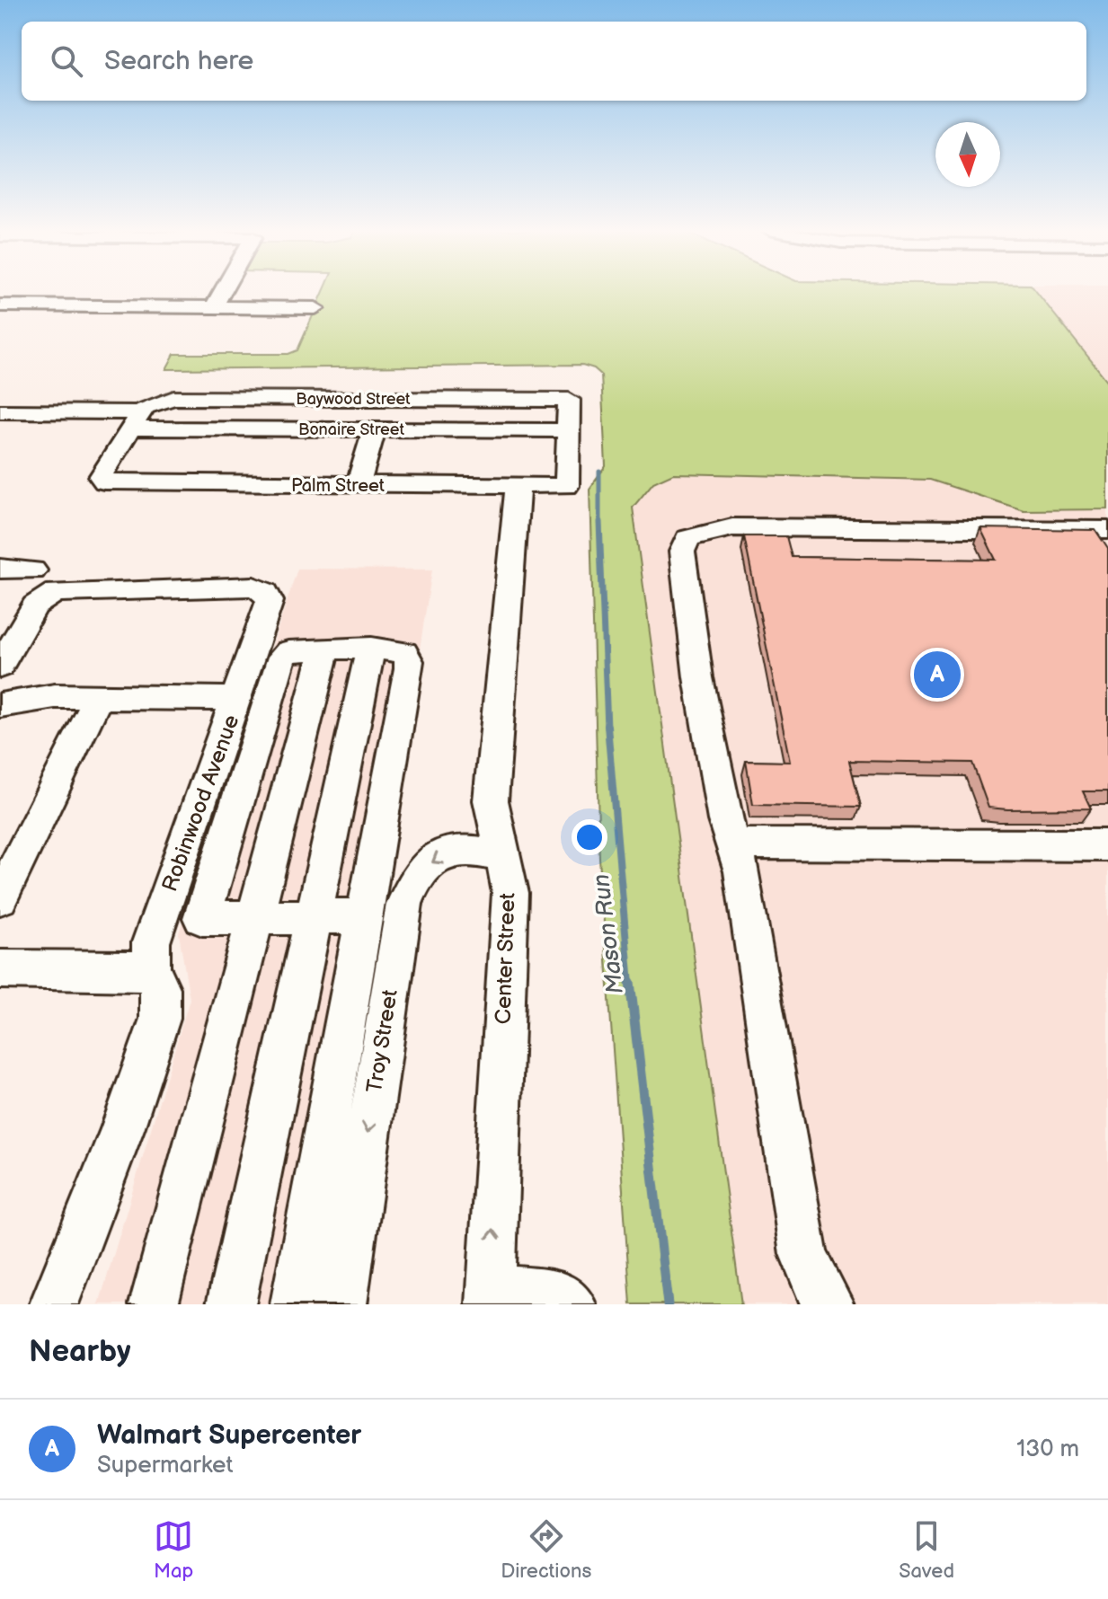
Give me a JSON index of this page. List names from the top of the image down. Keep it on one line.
{"streets":{"street":["Baywood Street","Bonaire Street","Palm Street","Robinwood Avenue","Center Street","Troy Street"]},"crossings":[["Baywood Street","Bonaire Street"],["Baywood Street","Palm Street"],["Bonaire Street","Palm Street"],["Palm Street","Center Street"],["Center Street","Troy Street"]],"water":["Mason Run"],"north":"bottom","page":{"search":"Search here","pins":"A","heading":"Nearby","list":[{"mark":"A","name":"Walmart Supercenter","note":"Supermarket","value":"130 m"}],"nav":["Map","Directions","Saved"]}}
